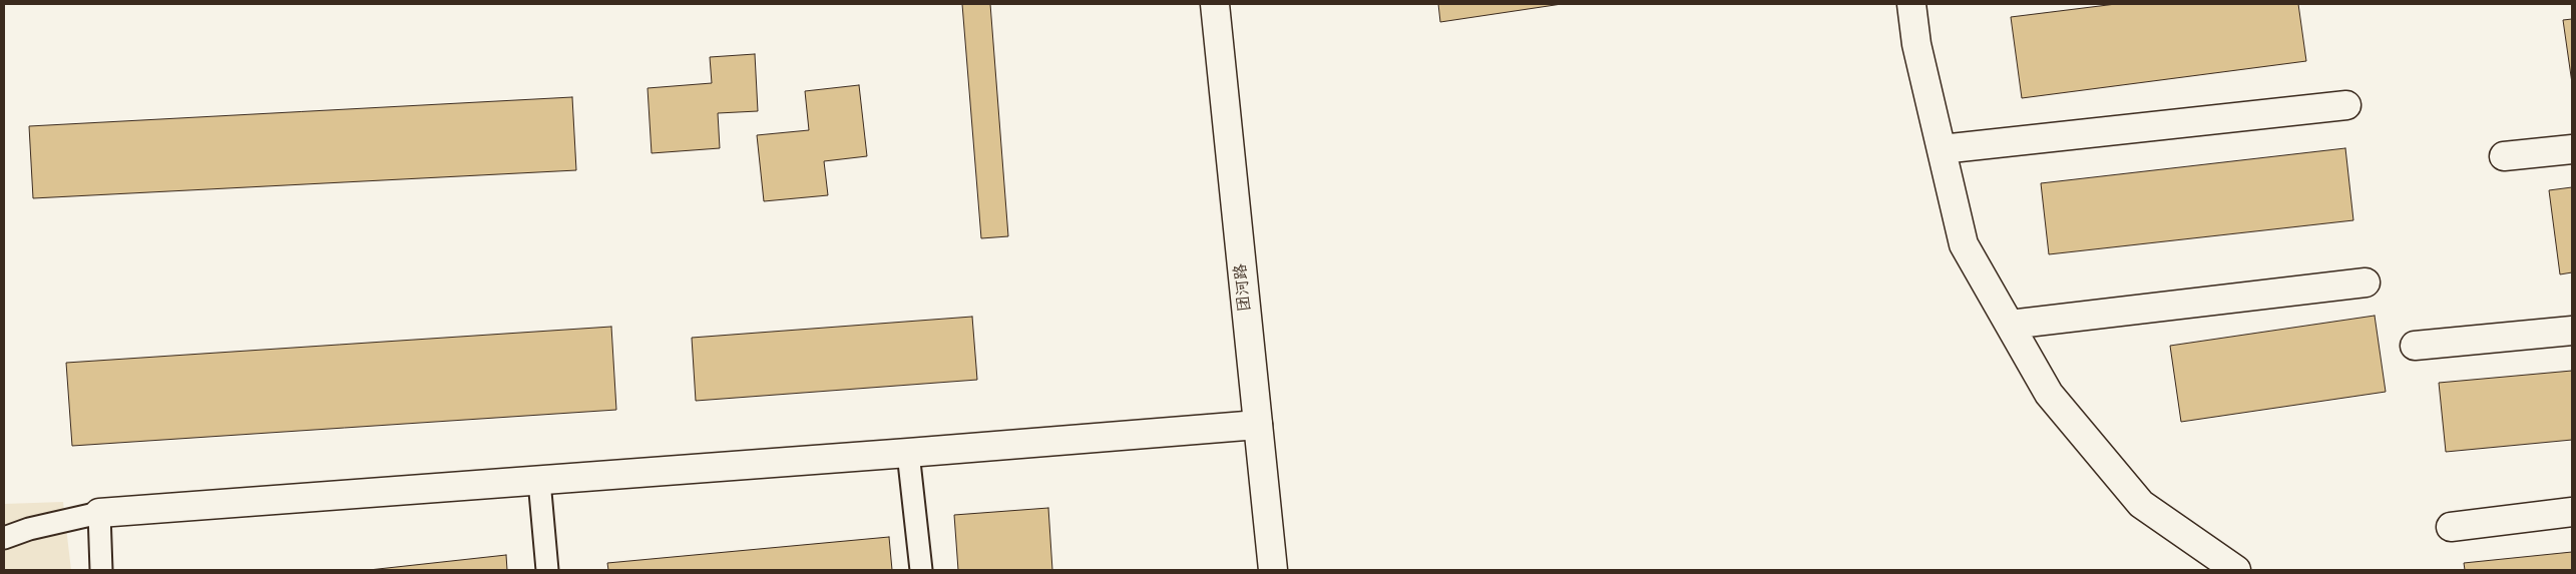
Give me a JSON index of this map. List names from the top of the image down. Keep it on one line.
{"streets":{"street":["团河路"]}}
